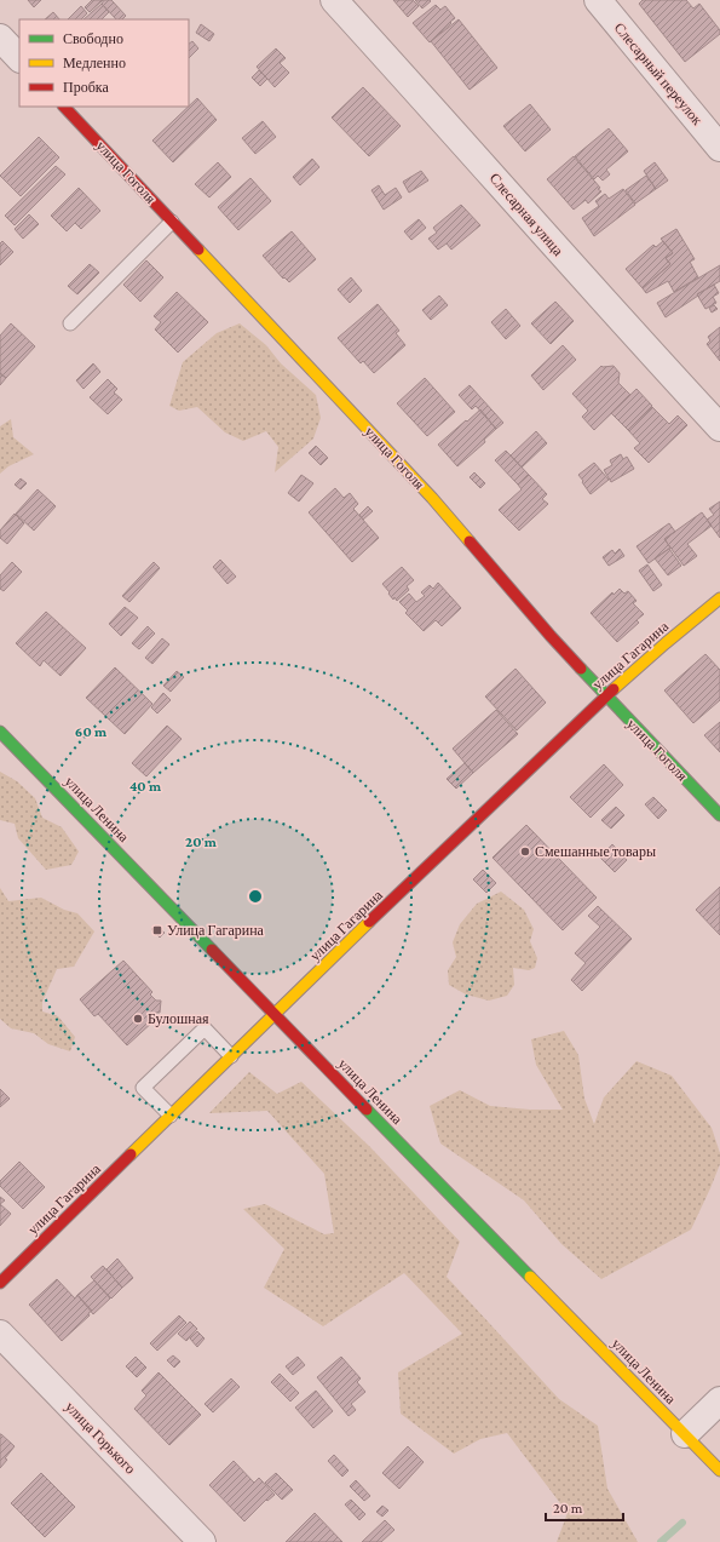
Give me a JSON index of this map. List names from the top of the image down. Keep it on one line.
{"streets":{"main road":["улица Гоголя","улица Гагарина","улица Ленина"],"street":["Слесарный переулок","Слесарная улица","улица Горького"]},"crossings":[["улица Гоголя","улица Гагарина"],["улица Гагарина","улица Ленина"]],"places":{"other":["Смешанные товары","Булошная"],"transit":["Улица Гагарина"]},"legend":["Свободно","Медленно","Пробка"],"scale_bar":"20 m","rings":["60 m","40 m","20 m"]}
